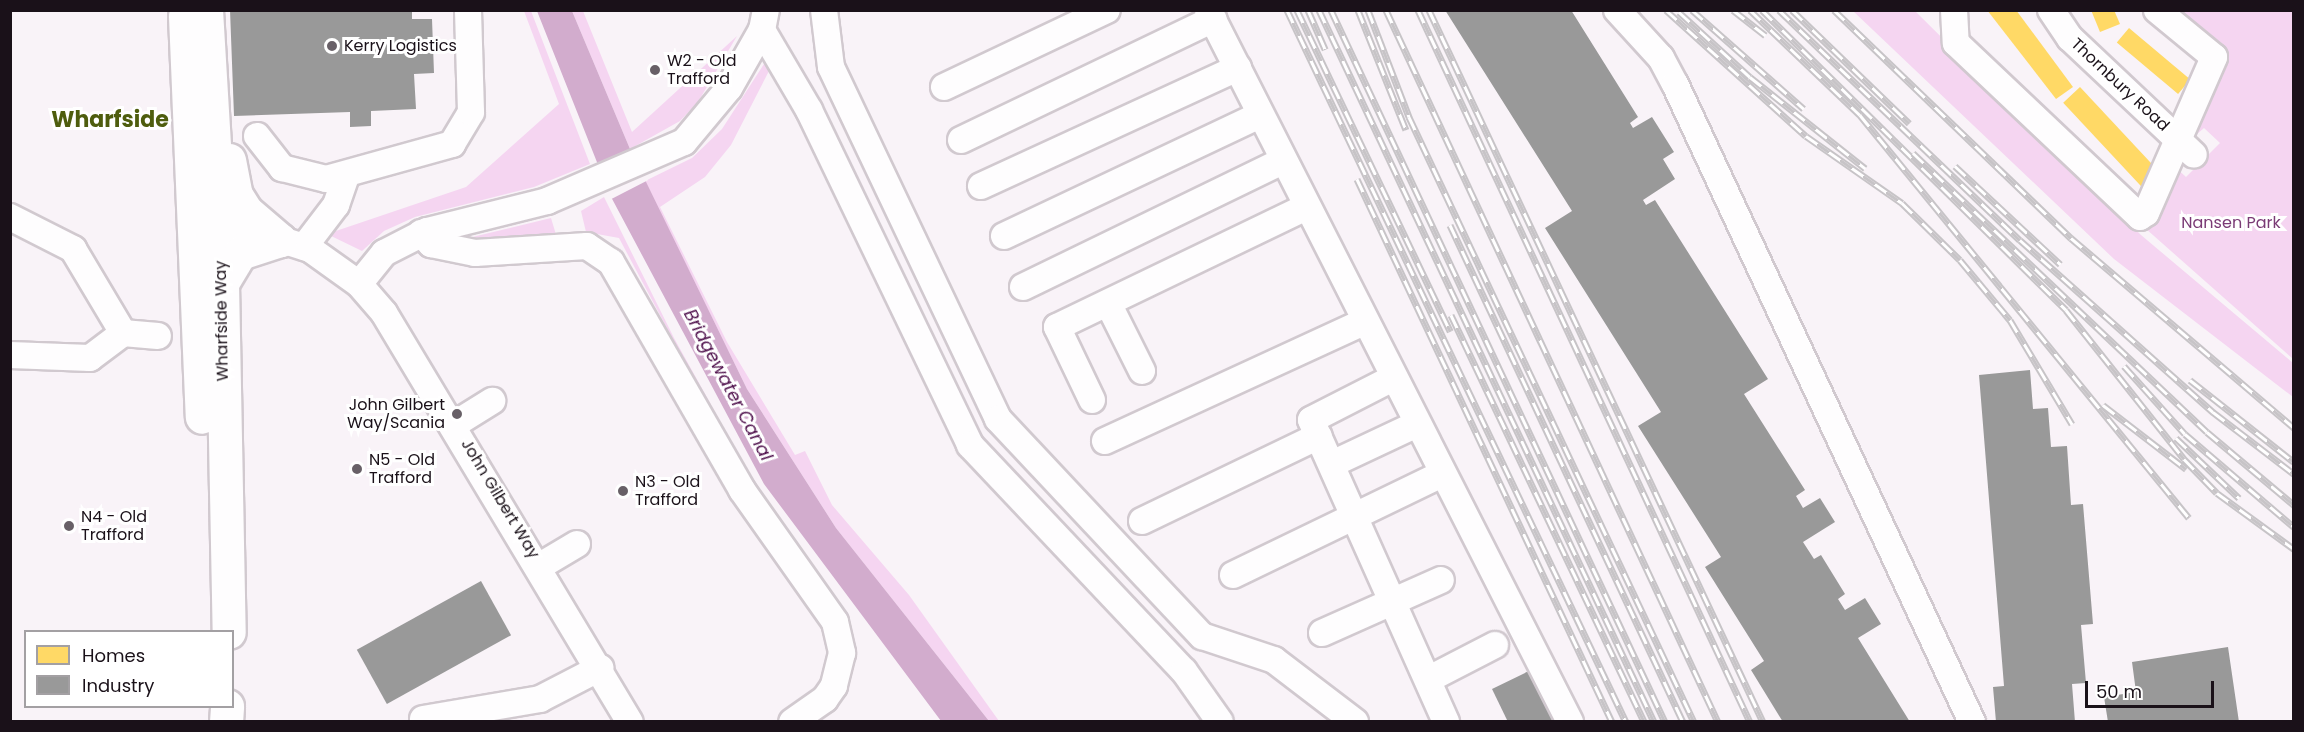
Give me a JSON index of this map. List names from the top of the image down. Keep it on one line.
{"streets":{"highway":["Wharfside Way"],"street":["Thornbury Road","John Gilbert Way"]},"crossings":[["Wharfside Way","John Gilbert Way"]],"districts":["Wharfside"],"water":["Bridgewater Canal"],"parks":["Nansen Park"],"places":["Kerry Logistics","W2 - Old Trafford","John Gilbert Way/Scania","N5 - Old Trafford","N3 - Old Trafford","N4 - Old Trafford"],"legend":["Homes","Industry"],"scale_bar":"50 m"}
